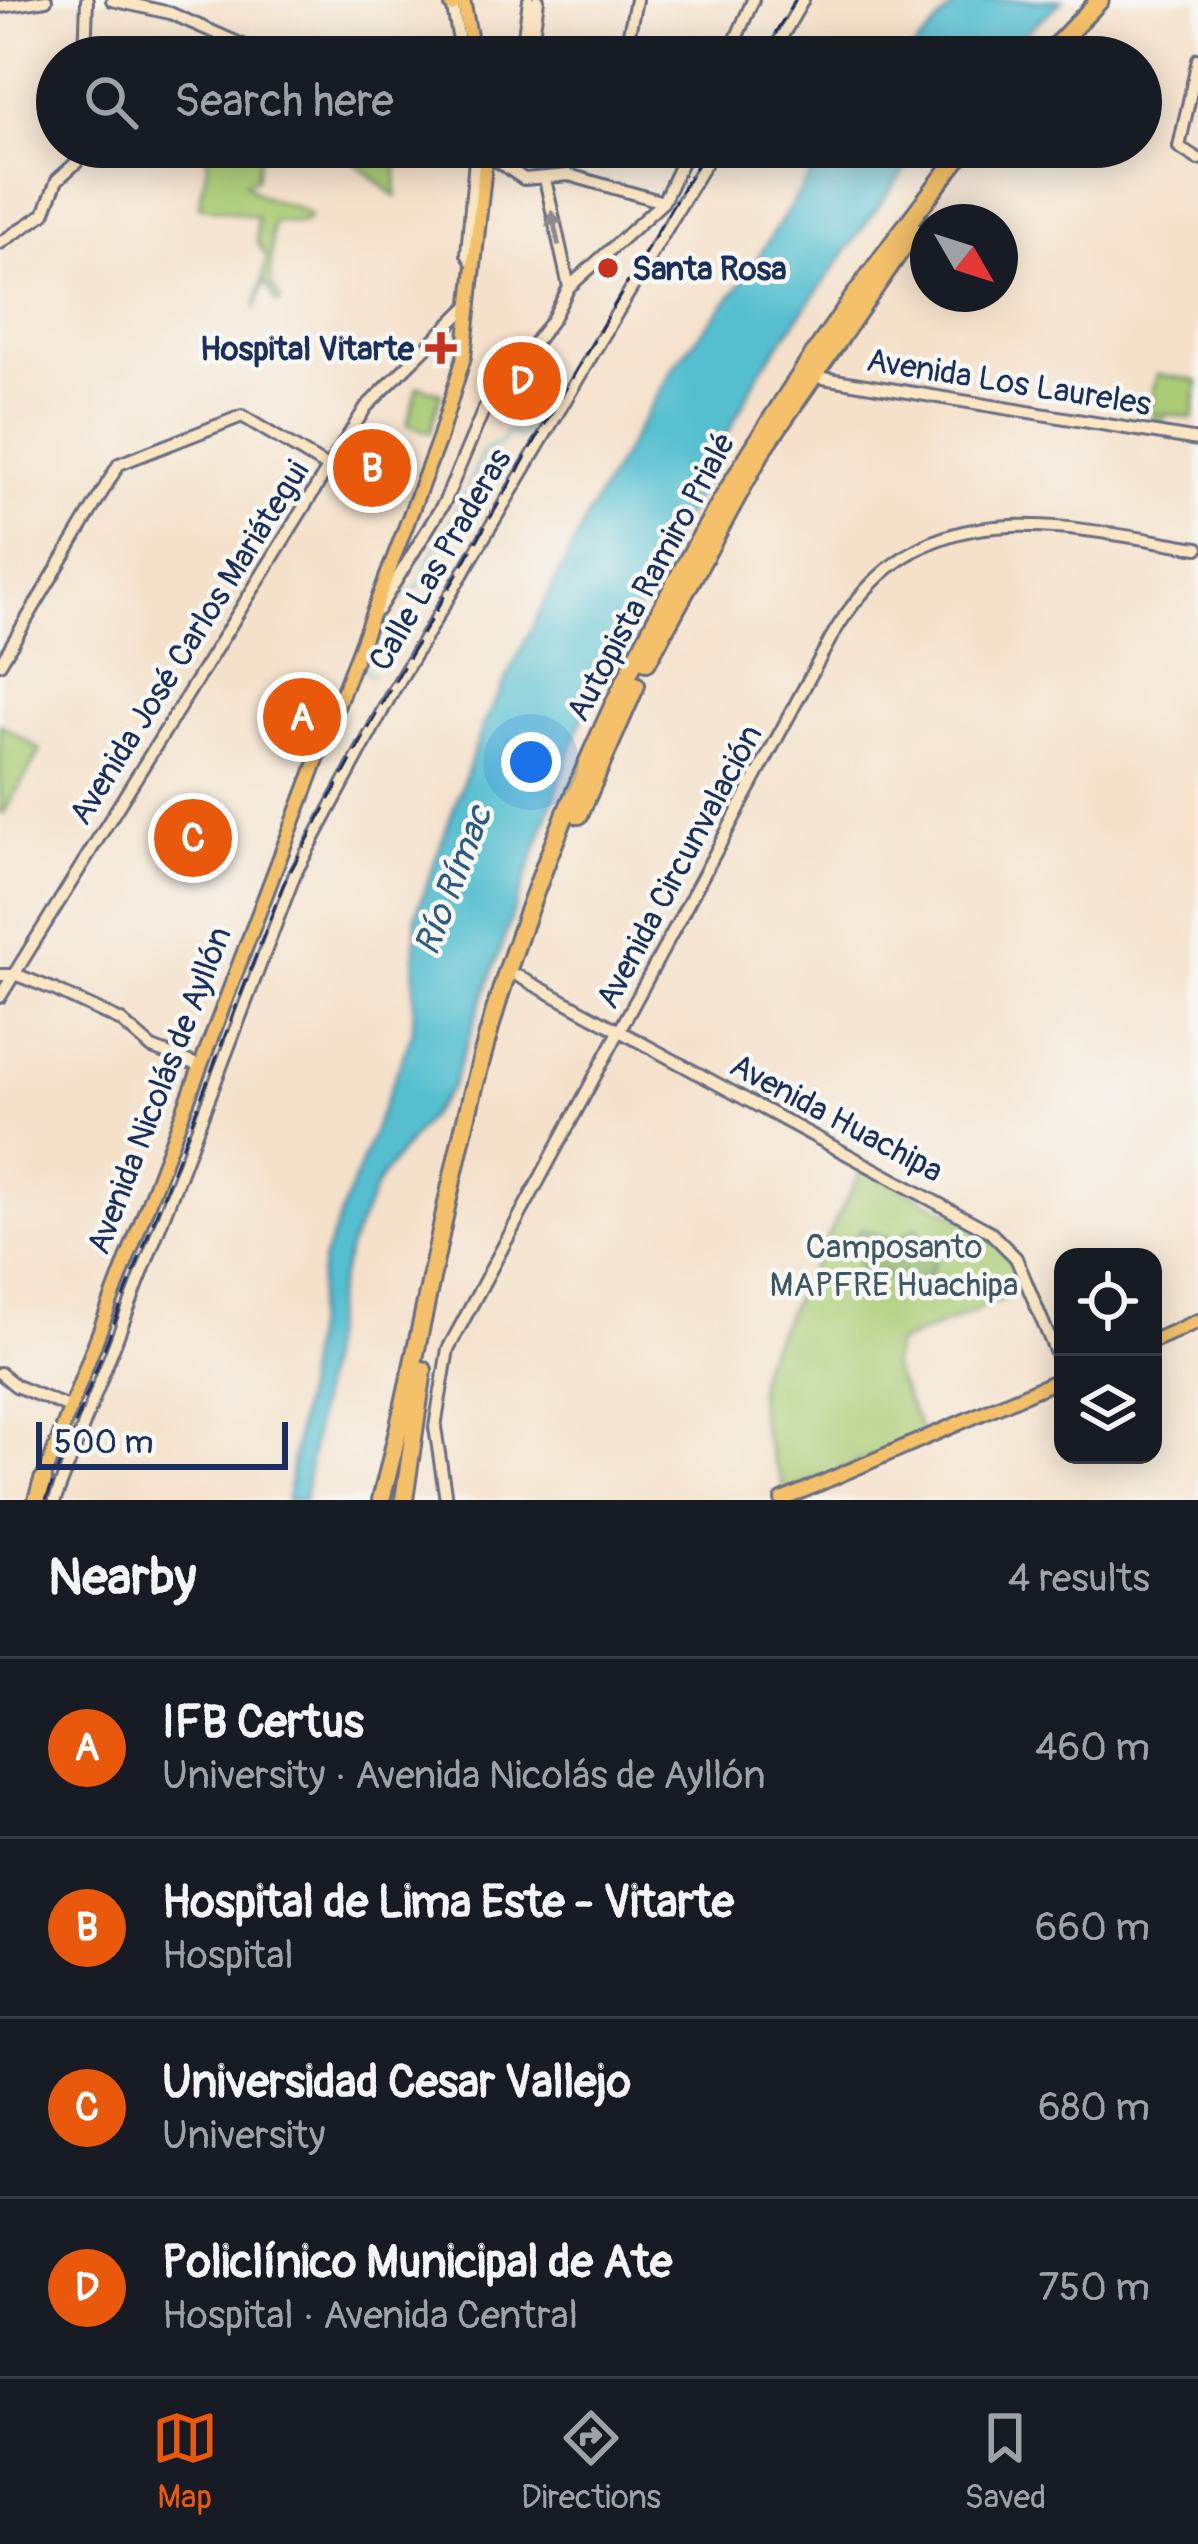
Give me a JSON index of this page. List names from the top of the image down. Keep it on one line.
{"streets":{"highway":["Autopista Ramiro Prialé"],"main road":["Avenida Nicolás de Ayllón"],"street":["Avenida Los Laureles","Calle Las Praderas","Avenida José Carlos Mariátegui","Avenida Circunvalación","Avenida Huachipa"]},"crossings":[["Avenida Los Laureles","Autopista Ramiro Prialé"],["Autopista Ramiro Prialé","Avenida Huachipa"],["Avenida José Carlos Mariátegui","Avenida Nicolás de Ayllón"],["Avenida Circunvalación","Avenida Huachipa"]],"water":["Río Rímac"],"parks":["Camposanto MAPFRE Huachipa"],"places":{"other":["Santa Rosa"],"health":["Hospital Vitarte"]},"scale_bar":"500 m","north":"bottom right","page":{"search":"Search here","pins":["D","B","A","C"],"scale":"500 m","heading":["Nearby","4 results"],"list":[{"mark":"A","name":"IFB Certus","note":"University · Avenida Nicolás de Ayllón","value":"460 m"},{"mark":"B","name":"Hospital de Lima Este - Vitarte","note":"Hospital","value":"660 m"},{"mark":"C","name":"Universidad Cesar Vallejo","note":"University","value":"680 m"},{"mark":"D","name":"Policlínico Municipal de Ate","note":"Hospital · Avenida Central","value":"750 m"}],"nav":["Map","Directions","Saved"]}}
